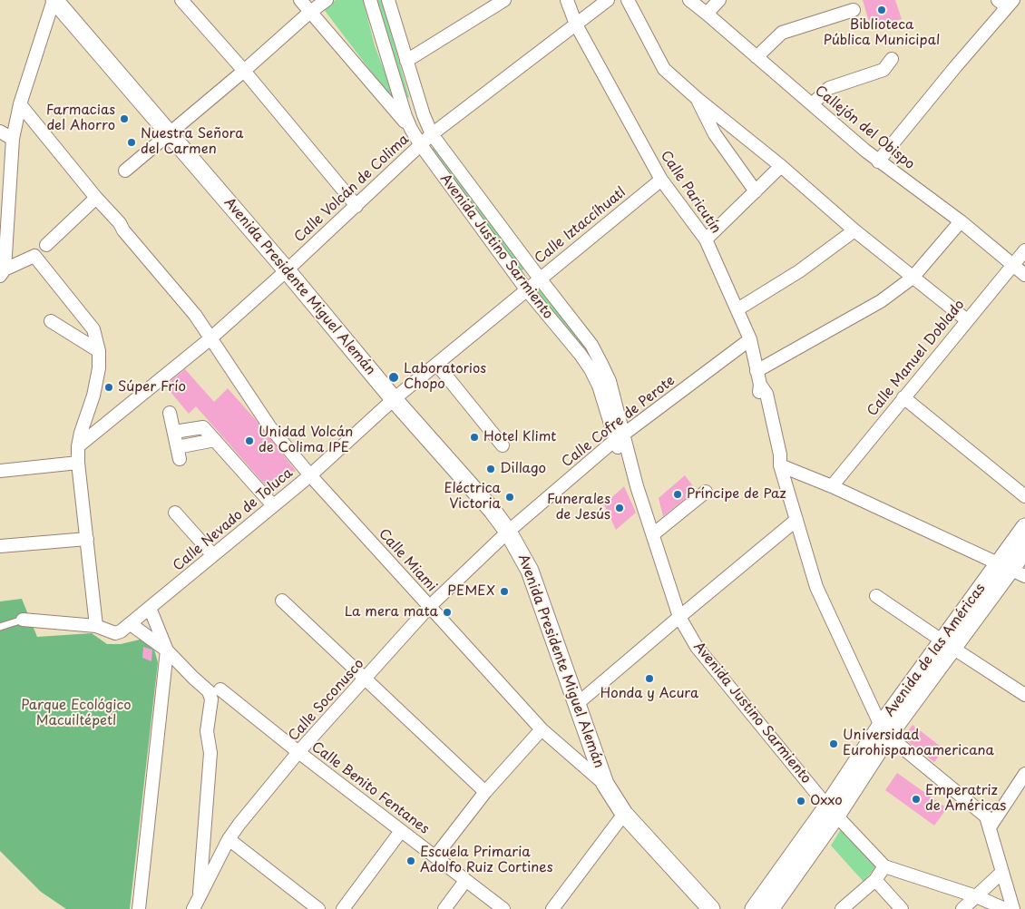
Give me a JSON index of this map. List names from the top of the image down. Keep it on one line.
{"streets":{"main road":["Avenida Presidente Miguel Alemán","Avenida de las Américas"],"street":["Callejón del Obispo","Calle Volcán de Colima","Calle Paricutín","Calle Iztaccíhuatl","Avenida Justino Sarmiento","Calle Manuel Doblado","Calle Cofre de Perote","Calle Nevado de Toluca","Calle Miami","Calle Soconusco","Calle Benito Fentanes"]},"crossings":[["Callejón del Obispo","Calle Manuel Doblado"],["Calle Volcán de Colima","Calle Paricutín"],["Calle Volcán de Colima","Avenida Justino Sarmiento"],["Calle Volcán de Colima","Avenida Presidente Miguel Alemán"],["Calle Volcán de Colima","Calle Miami"],["Calle Paricutín","Calle Iztaccíhuatl"],["Calle Paricutín","Calle Cofre de Perote"],["Calle Paricutín","Avenida de las Américas"],["Calle Iztaccíhuatl","Avenida Justino Sarmiento"],["Calle Iztaccíhuatl","Avenida Presidente Miguel Alemán"],["Calle Iztaccíhuatl","Calle Nevado de Toluca"],["Avenida Justino Sarmiento","Calle Cofre de Perote"],["Avenida Justino Sarmiento","Avenida de las Américas"],["Avenida Presidente Miguel Alemán","Calle Cofre de Perote"],["Avenida Presidente Miguel Alemán","Calle Nevado de Toluca"],["Avenida Presidente Miguel Alemán","Calle Miami"],["Avenida Presidente Miguel Alemán","Calle Soconusco"],["Calle Cofre de Perote","Calle Soconusco"],["Calle Nevado de Toluca","Calle Miami"],["Calle Miami","Calle Soconusco"],["Calle Soconusco","Calle Benito Fentanes"]],"parks":["Parque Ecológico Macuiltépetl"],"places":["Biblioteca Pública Municipal","Farmacias del Ahorro","Nuestra Señora del Carmen","Laboratorios Chopo","Súper Frío","Hotel Klimt","Unidad Volcán de Colima IPE","Dillago","Príncipe de Paz","Eléctrica Victoria","Funerales de Jesús","PEMEX","La mera mata","Honda y Acura","Universidad Eurohispanoamericana","Emperatriz de Américas","Oxxo","Escuela Primaria Adolfo Ruiz Cortines"]}
